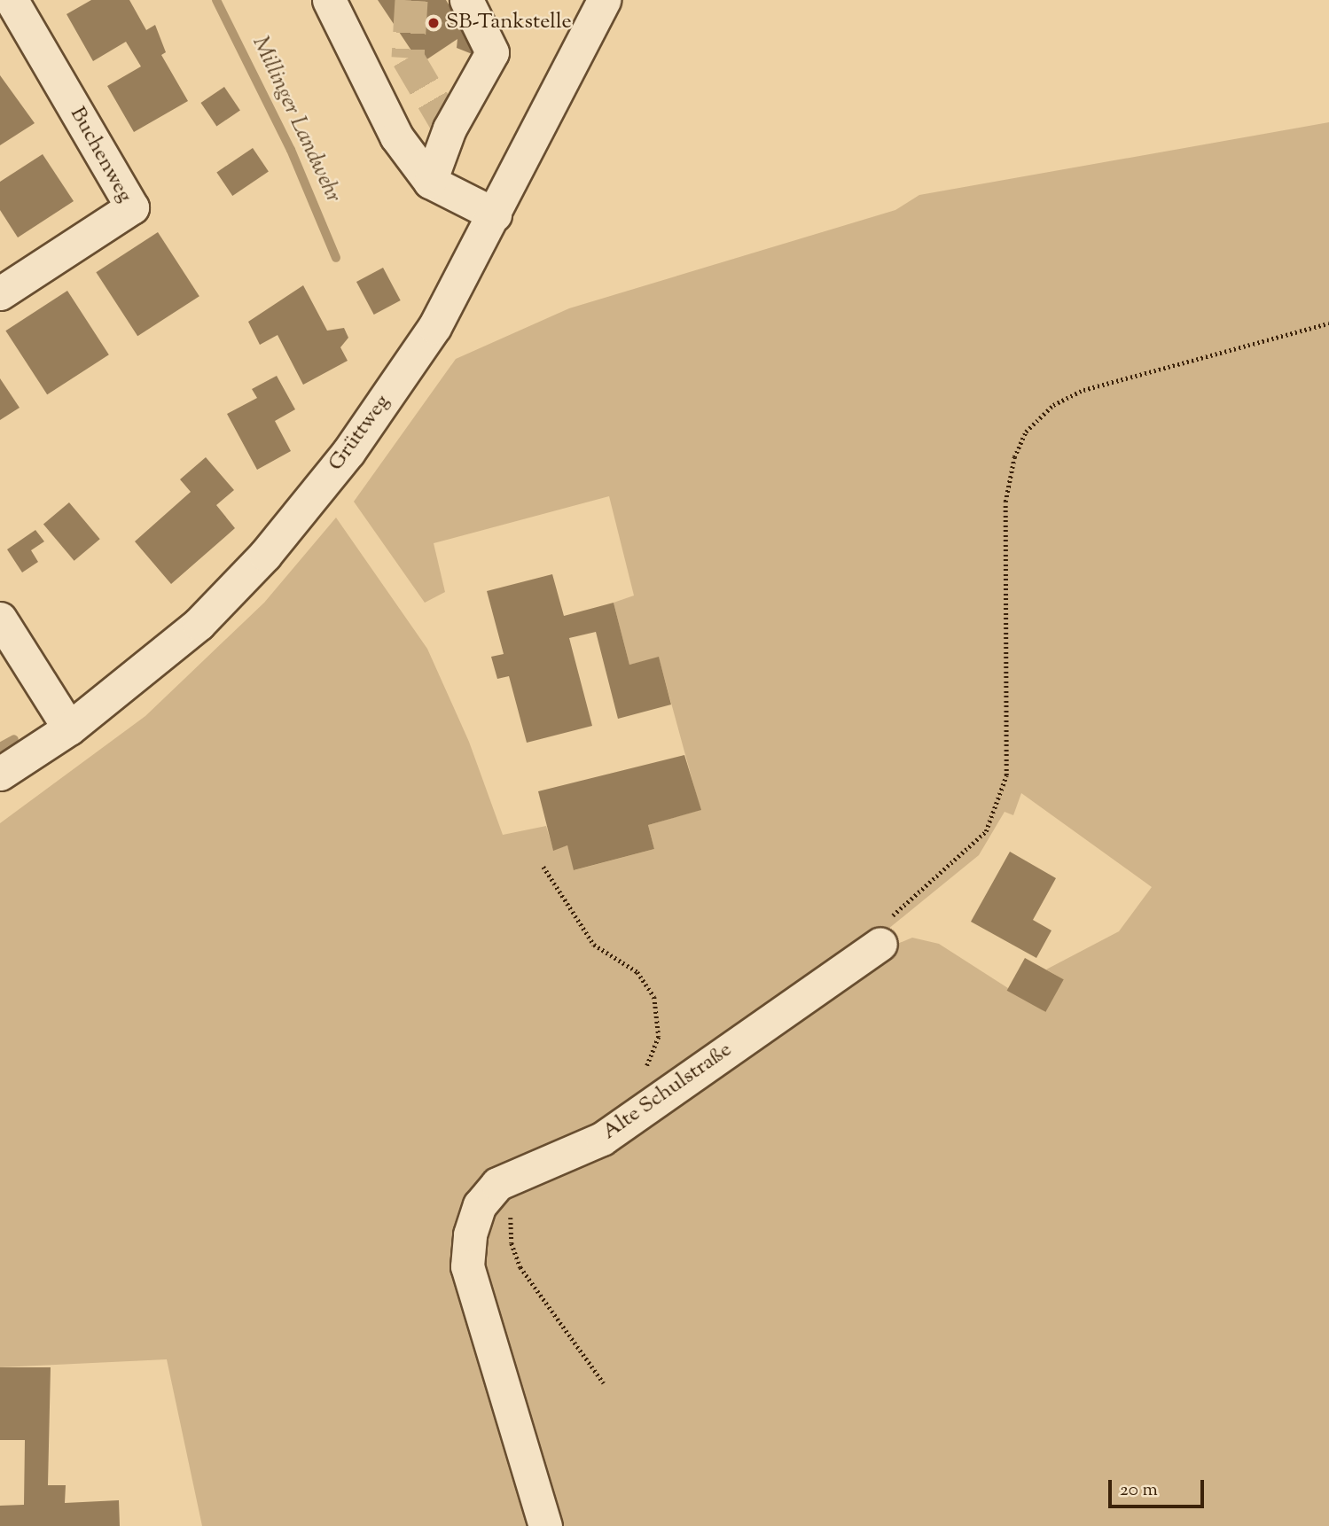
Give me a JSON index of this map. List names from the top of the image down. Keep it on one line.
{"streets":{"street":["Buchenweg","Grüttweg","Alte Schulstraße"]},"water":["Millinger Landwehr"],"places":["SB-Tankstelle"],"scale_bar":"20 m"}
